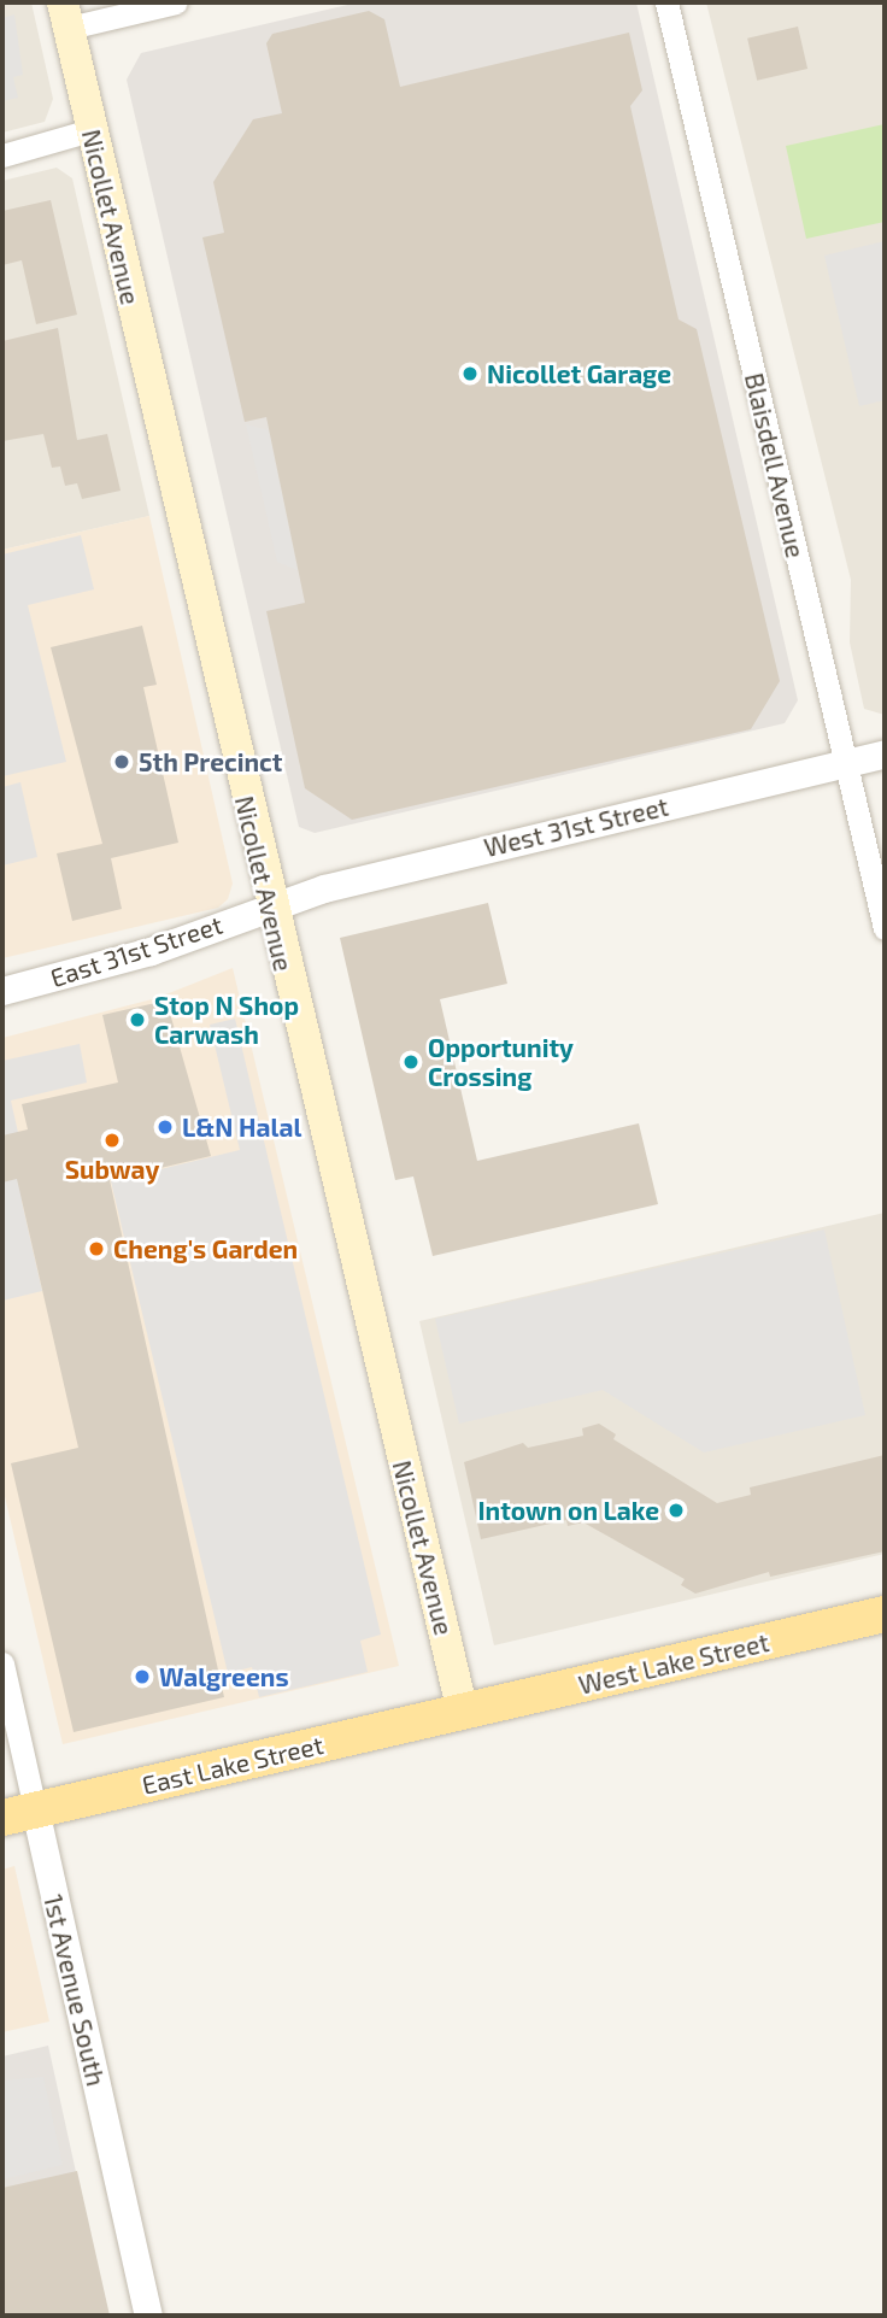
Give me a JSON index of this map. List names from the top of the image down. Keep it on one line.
{"streets":{"main road":["Nicollet Avenue","West Lake Street","East Lake Street"],"street":["Blaisdell Avenue","West 31st Street","East 31st Street","1st Avenue South"]},"crossings":[["Nicollet Avenue","West 31st Street"],["Nicollet Avenue","East 31st Street"],["Nicollet Avenue","West Lake Street"],["Nicollet Avenue","East Lake Street"],["Blaisdell Avenue","West 31st Street"],["West 31st Street","East 31st Street"],["West Lake Street","East Lake Street"],["East Lake Street","1st Avenue South"]],"places":["Nicollet Garage","5th Precinct","Stop N Shop Carwash","Opportunity Crossing","L&N Halal","Subway","Cheng's Garden","Intown on Lake","Walgreens"]}
